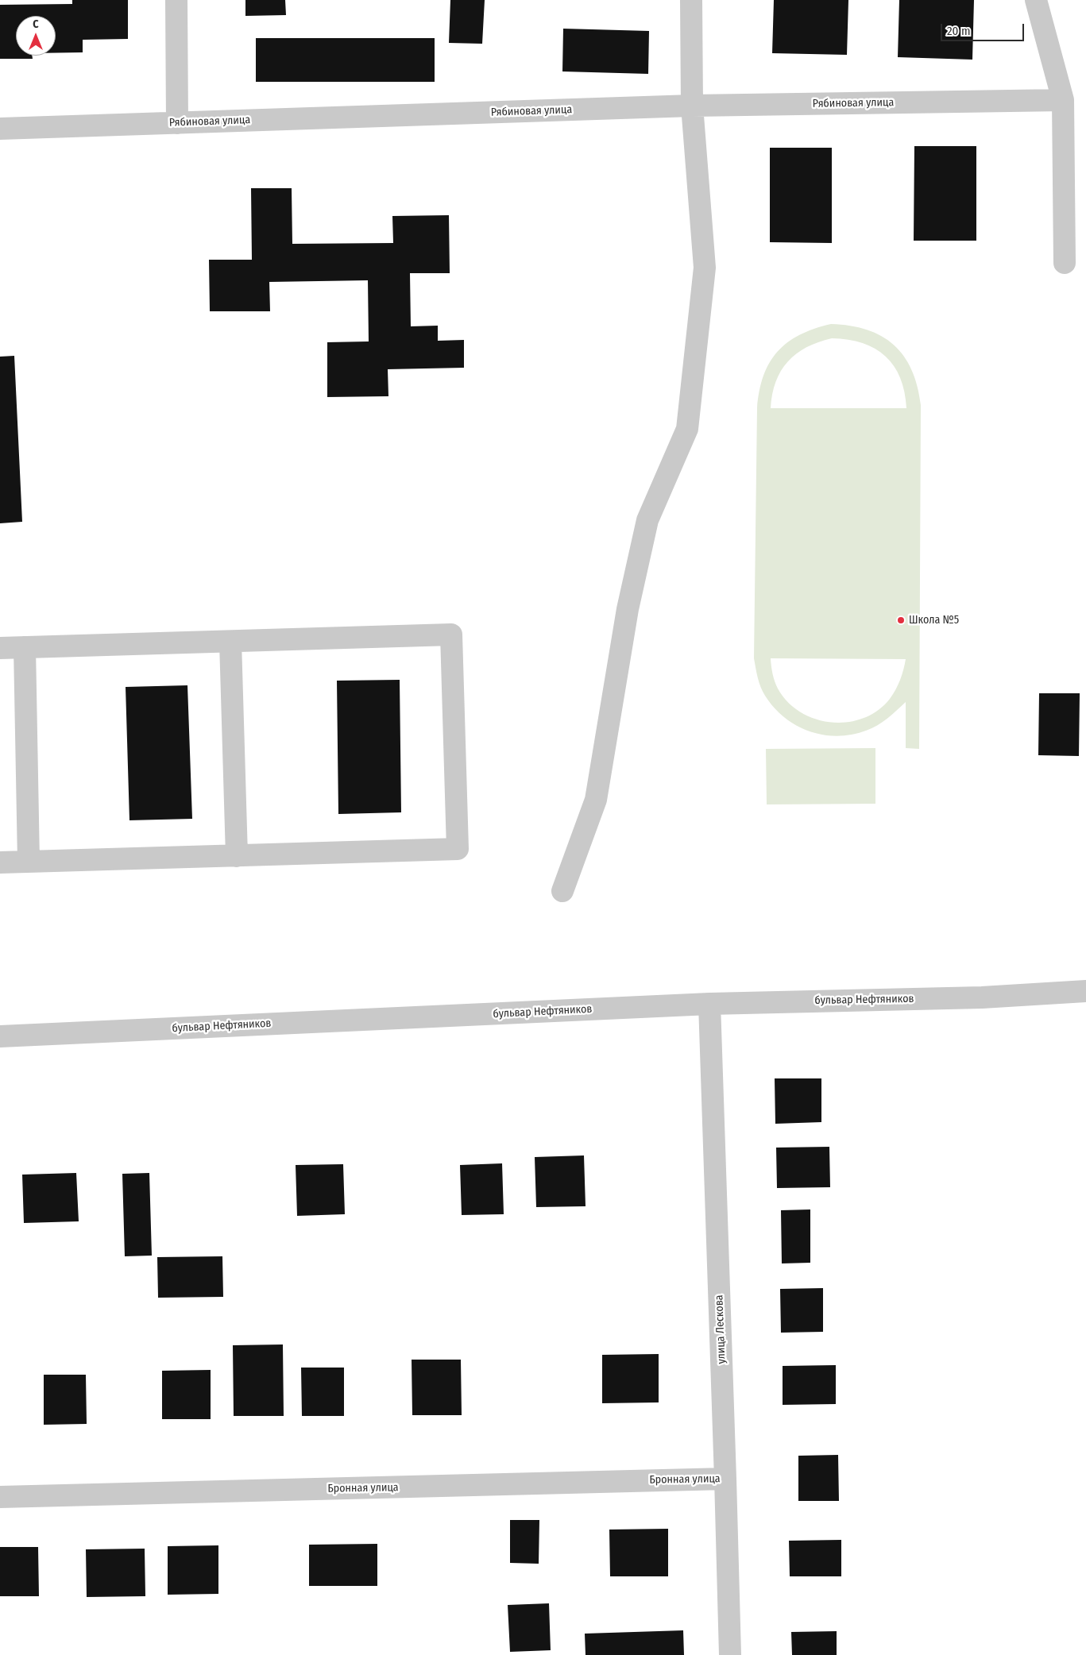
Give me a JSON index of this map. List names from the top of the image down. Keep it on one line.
{"streets":{"street":["Рябиновая улица","бульвар Нефтяников","улица Лескова","Бронная улица"]},"crossings":[["бульвар Нефтяников","улица Лескова"],["улица Лескова","Бронная улица"]],"places":["Школа №5"],"scale_bar":"20 m","north":"top"}
